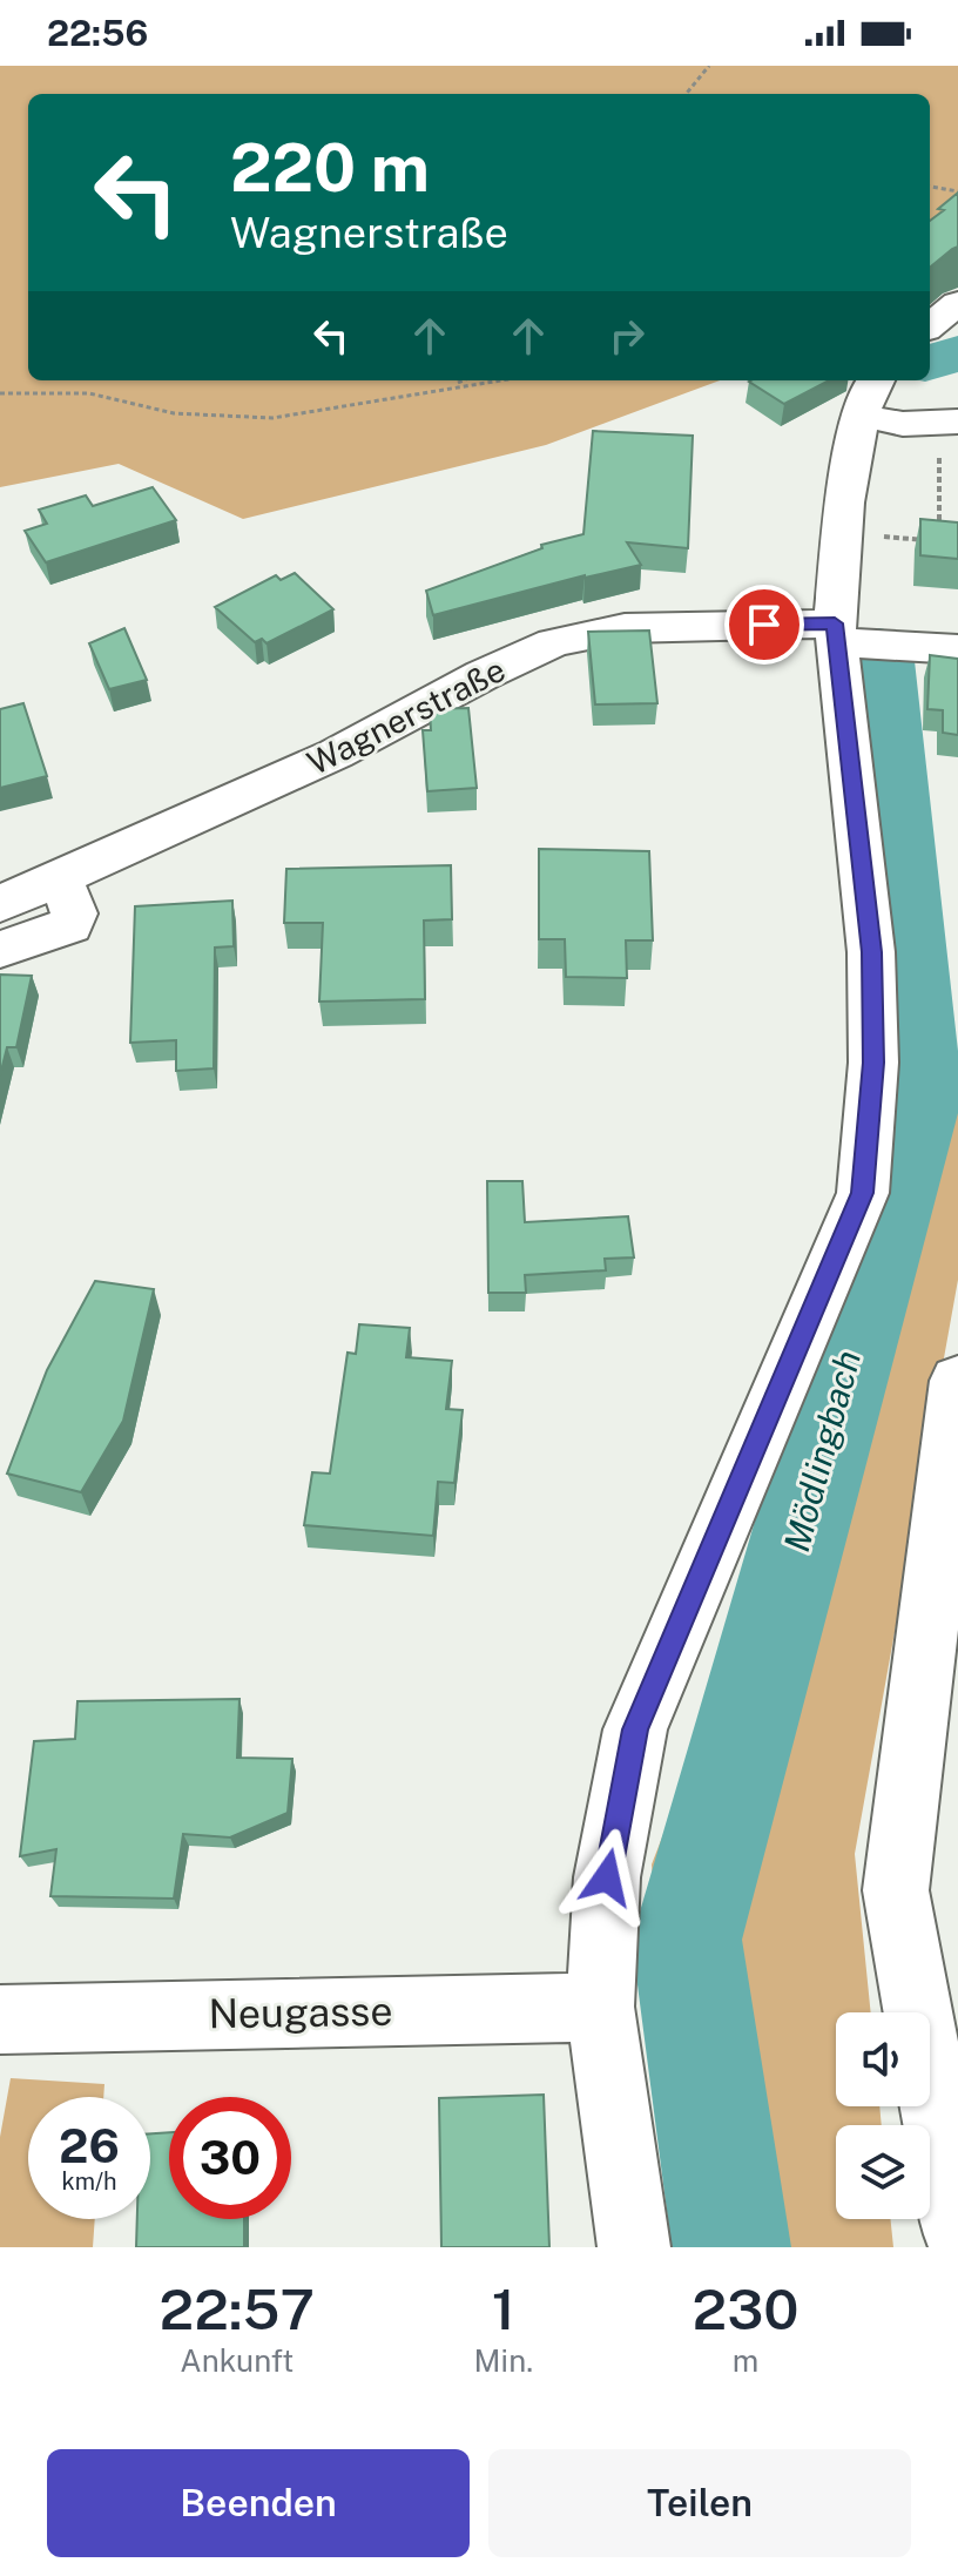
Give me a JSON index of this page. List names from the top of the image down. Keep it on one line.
{"streets":{"street":["Wagnerstraße","Neugasse"]},"water":["Mödlingbach"],"page":{"status":"22:56","turn":["220 m","Wagnerstraße"],"speed":"26 km/h","limit":"30","eta":["22:57","Ankunft","1","Min.","230","m"],"buttons":["Beenden","Teilen"]}}
